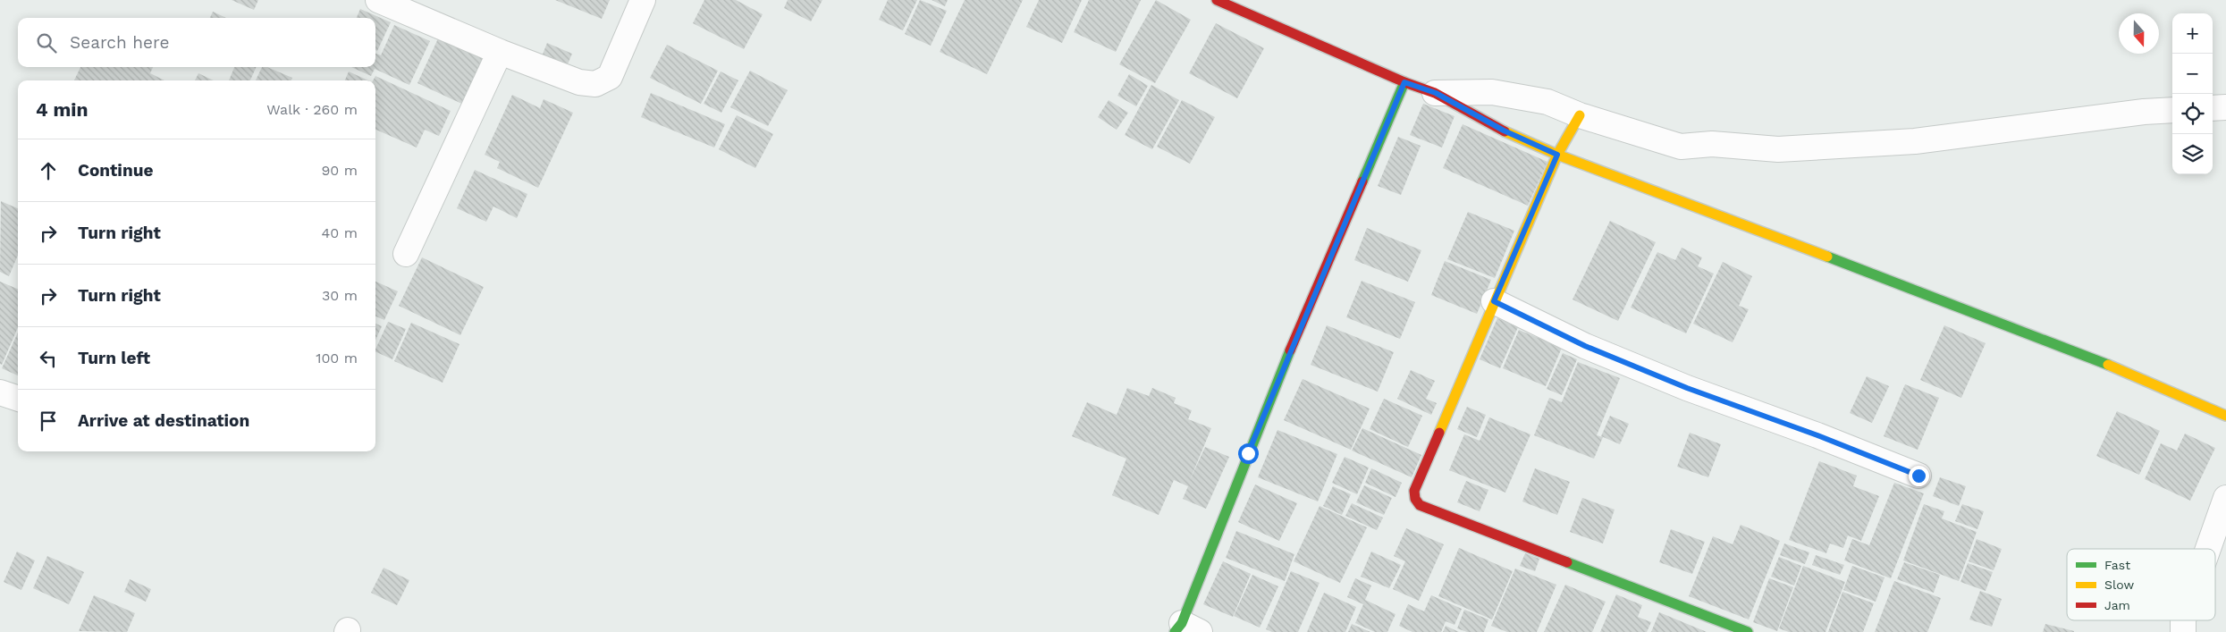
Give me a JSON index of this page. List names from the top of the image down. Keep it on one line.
{"legend":["Fast","Slow","Jam"],"north":"bottom","page":{"map_buttons":["+","−"],"search":"Search here","heading":["4 min","Walk · 260 m"],"list":[["Continue","90 m"],["Turn right","40 m"],["Turn right","30 m"],["Turn left","100 m"],"Arrive at destination"]}}
